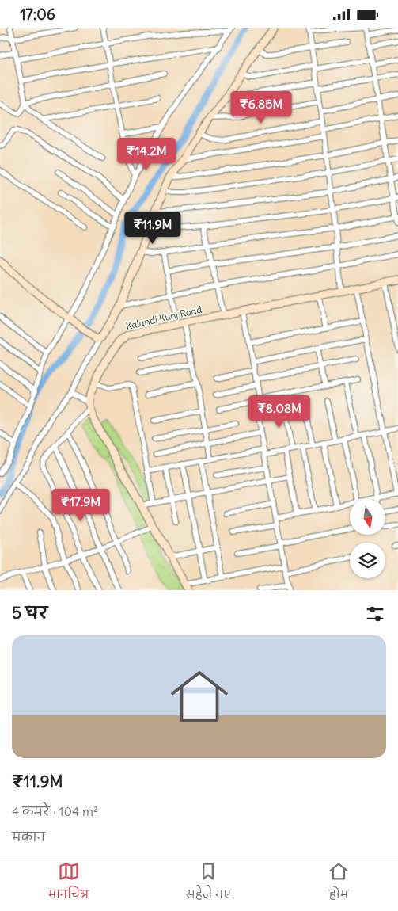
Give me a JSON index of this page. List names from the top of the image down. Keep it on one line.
{"streets":{"street":["Kalandi Kunj Road"]},"north":"bottom","page":{"status":"17:06","price":["₹6.85M","₹14.2M","₹11.9M","₹8.08M","₹17.9M"],"heading":"5 घर","list":[{"name":"₹11.9M","note":"4 कमरे · 104 m² · मकान"}],"tabs":["मानचित्र","सहेजे गए","होम"]}}
